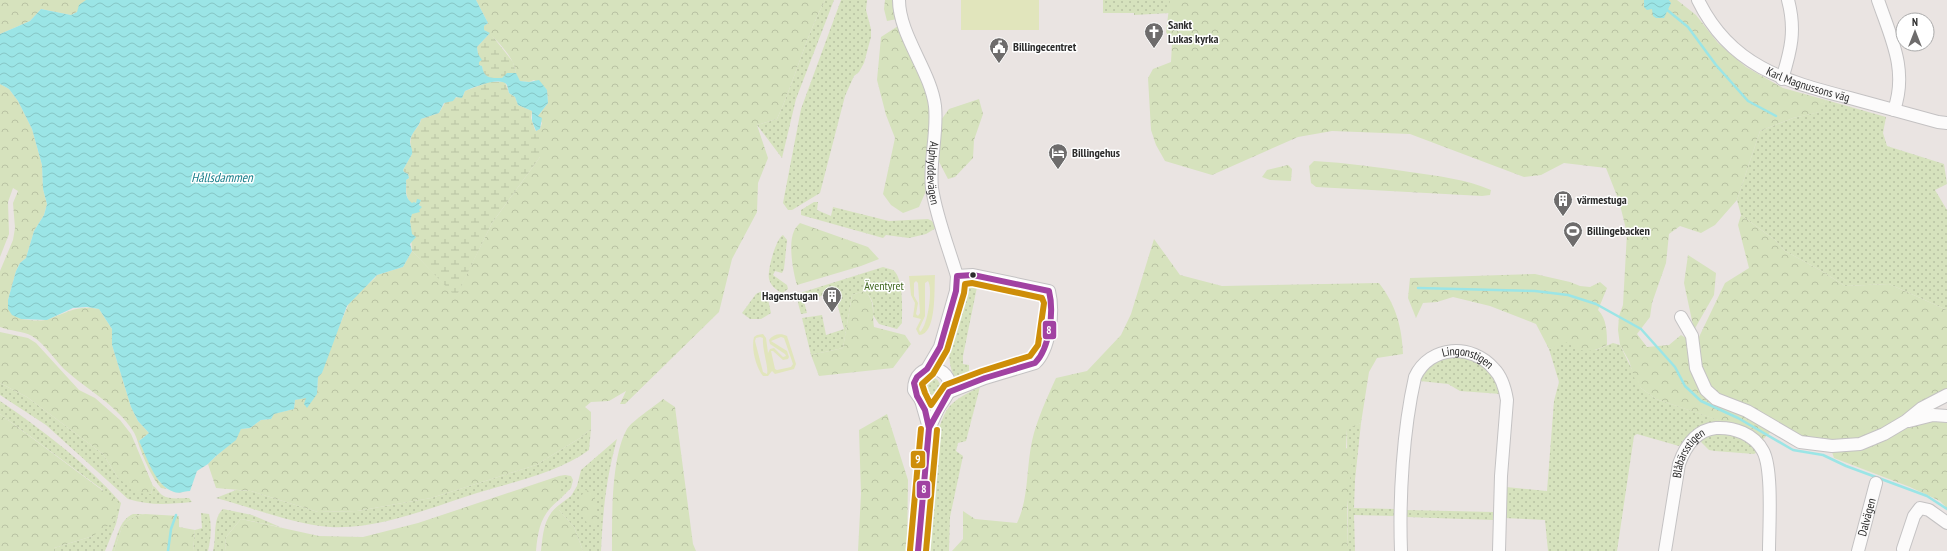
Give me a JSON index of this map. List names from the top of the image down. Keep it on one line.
{"streets":{"street":["Karl Magnussons väg","Alphyddevägen","Lingonstigen","Blåbärsstigen","Dalvägen"]},"water":["Hållsdammen"],"parks":["Äventyret"],"places":{"church":["Sankt Lukas kyrka"],"public building":["Billingecentret"],"hotel":["Billingehus"],"building":["värmestuga","Hagenstugan"],"sports":["Billingebacken"]},"lines":["transit line 8","transit line 9"],"north":"top"}
